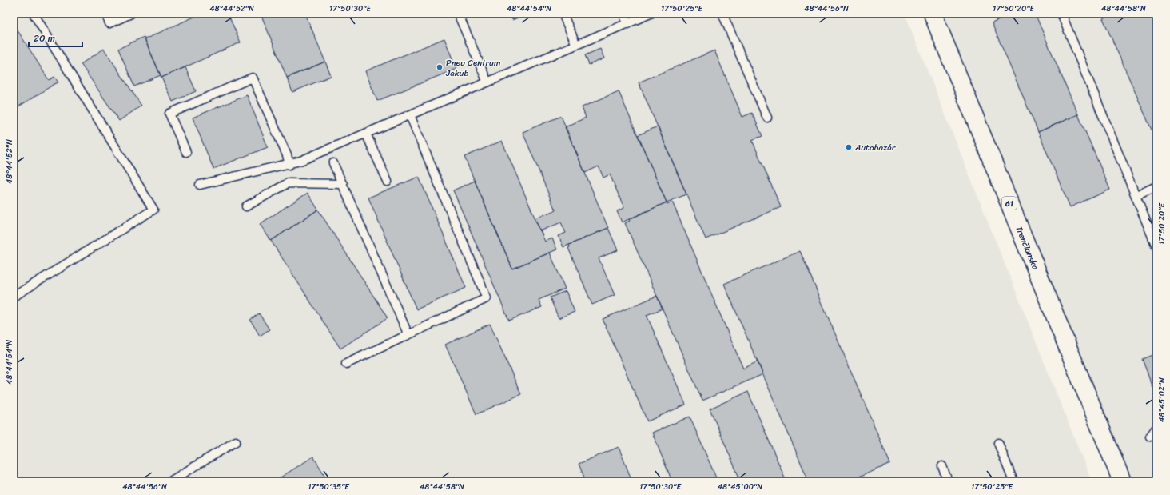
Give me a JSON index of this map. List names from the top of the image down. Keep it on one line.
{"streets":{"main road":["61","Trenčianska"]},"places":["Pneu Centrum Jakub","Autobazár"],"scale_bar":"20 m","coordinates":["48°44'52\"N","17°50'30\"E","48°44'54\"N","17°50'25\"E","48°44'56\"N","17°50'20\"E","48°44'58\"N","48°45'02\"N","17°50'35\"E","48°45'00\"N"]}
